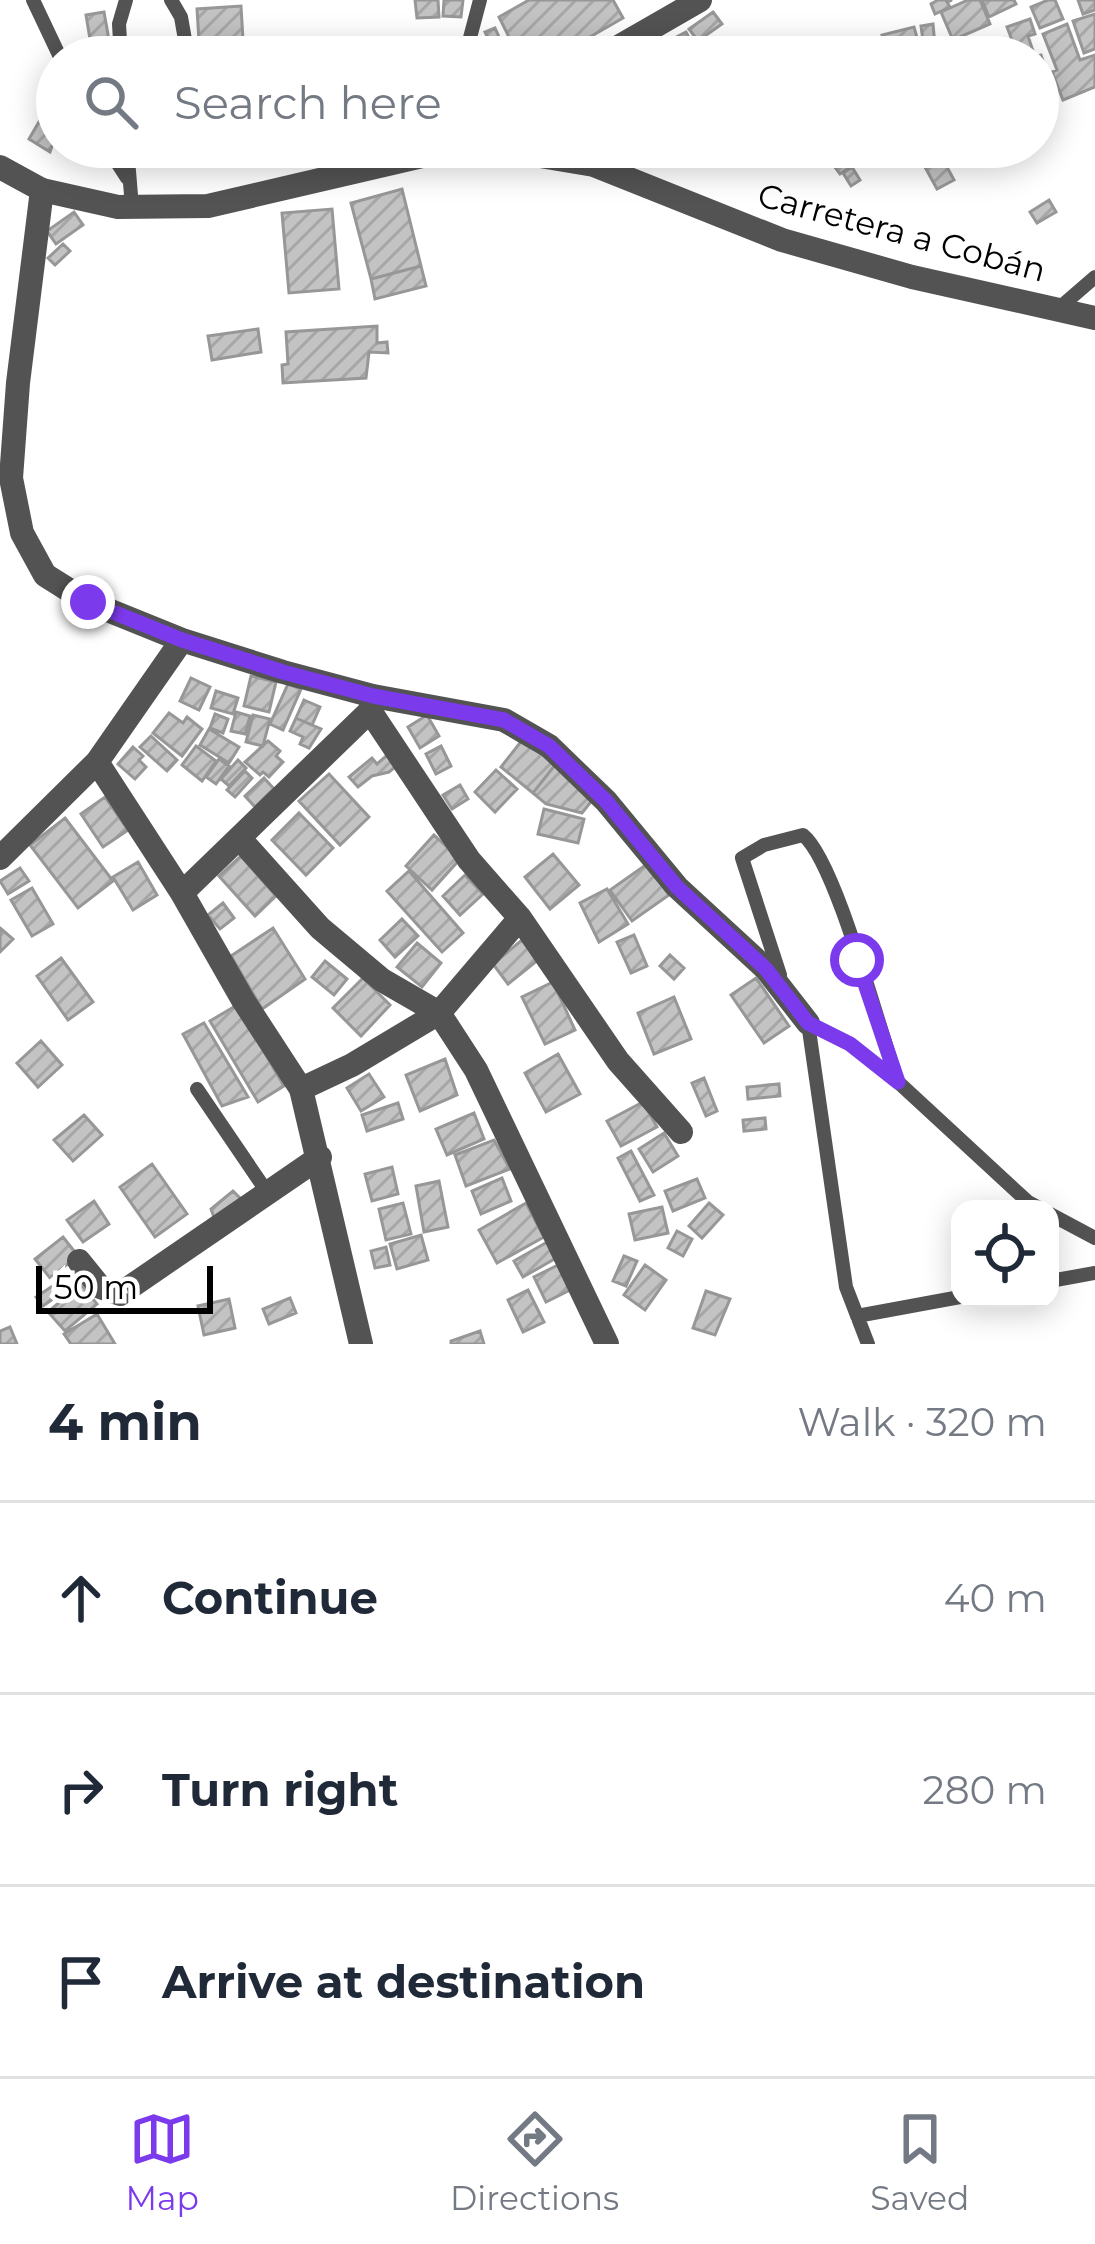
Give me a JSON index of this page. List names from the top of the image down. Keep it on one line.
{"streets":{"street":["Carretera a Cobán"]},"scale_bar":"50 m","page":{"search":"Search here","scale":"50 m","heading":["4 min","Walk · 320 m"],"list":[["Continue","40 m"],["Turn right","280 m"],"Arrive at destination"],"nav":["Map","Directions","Saved"]}}
